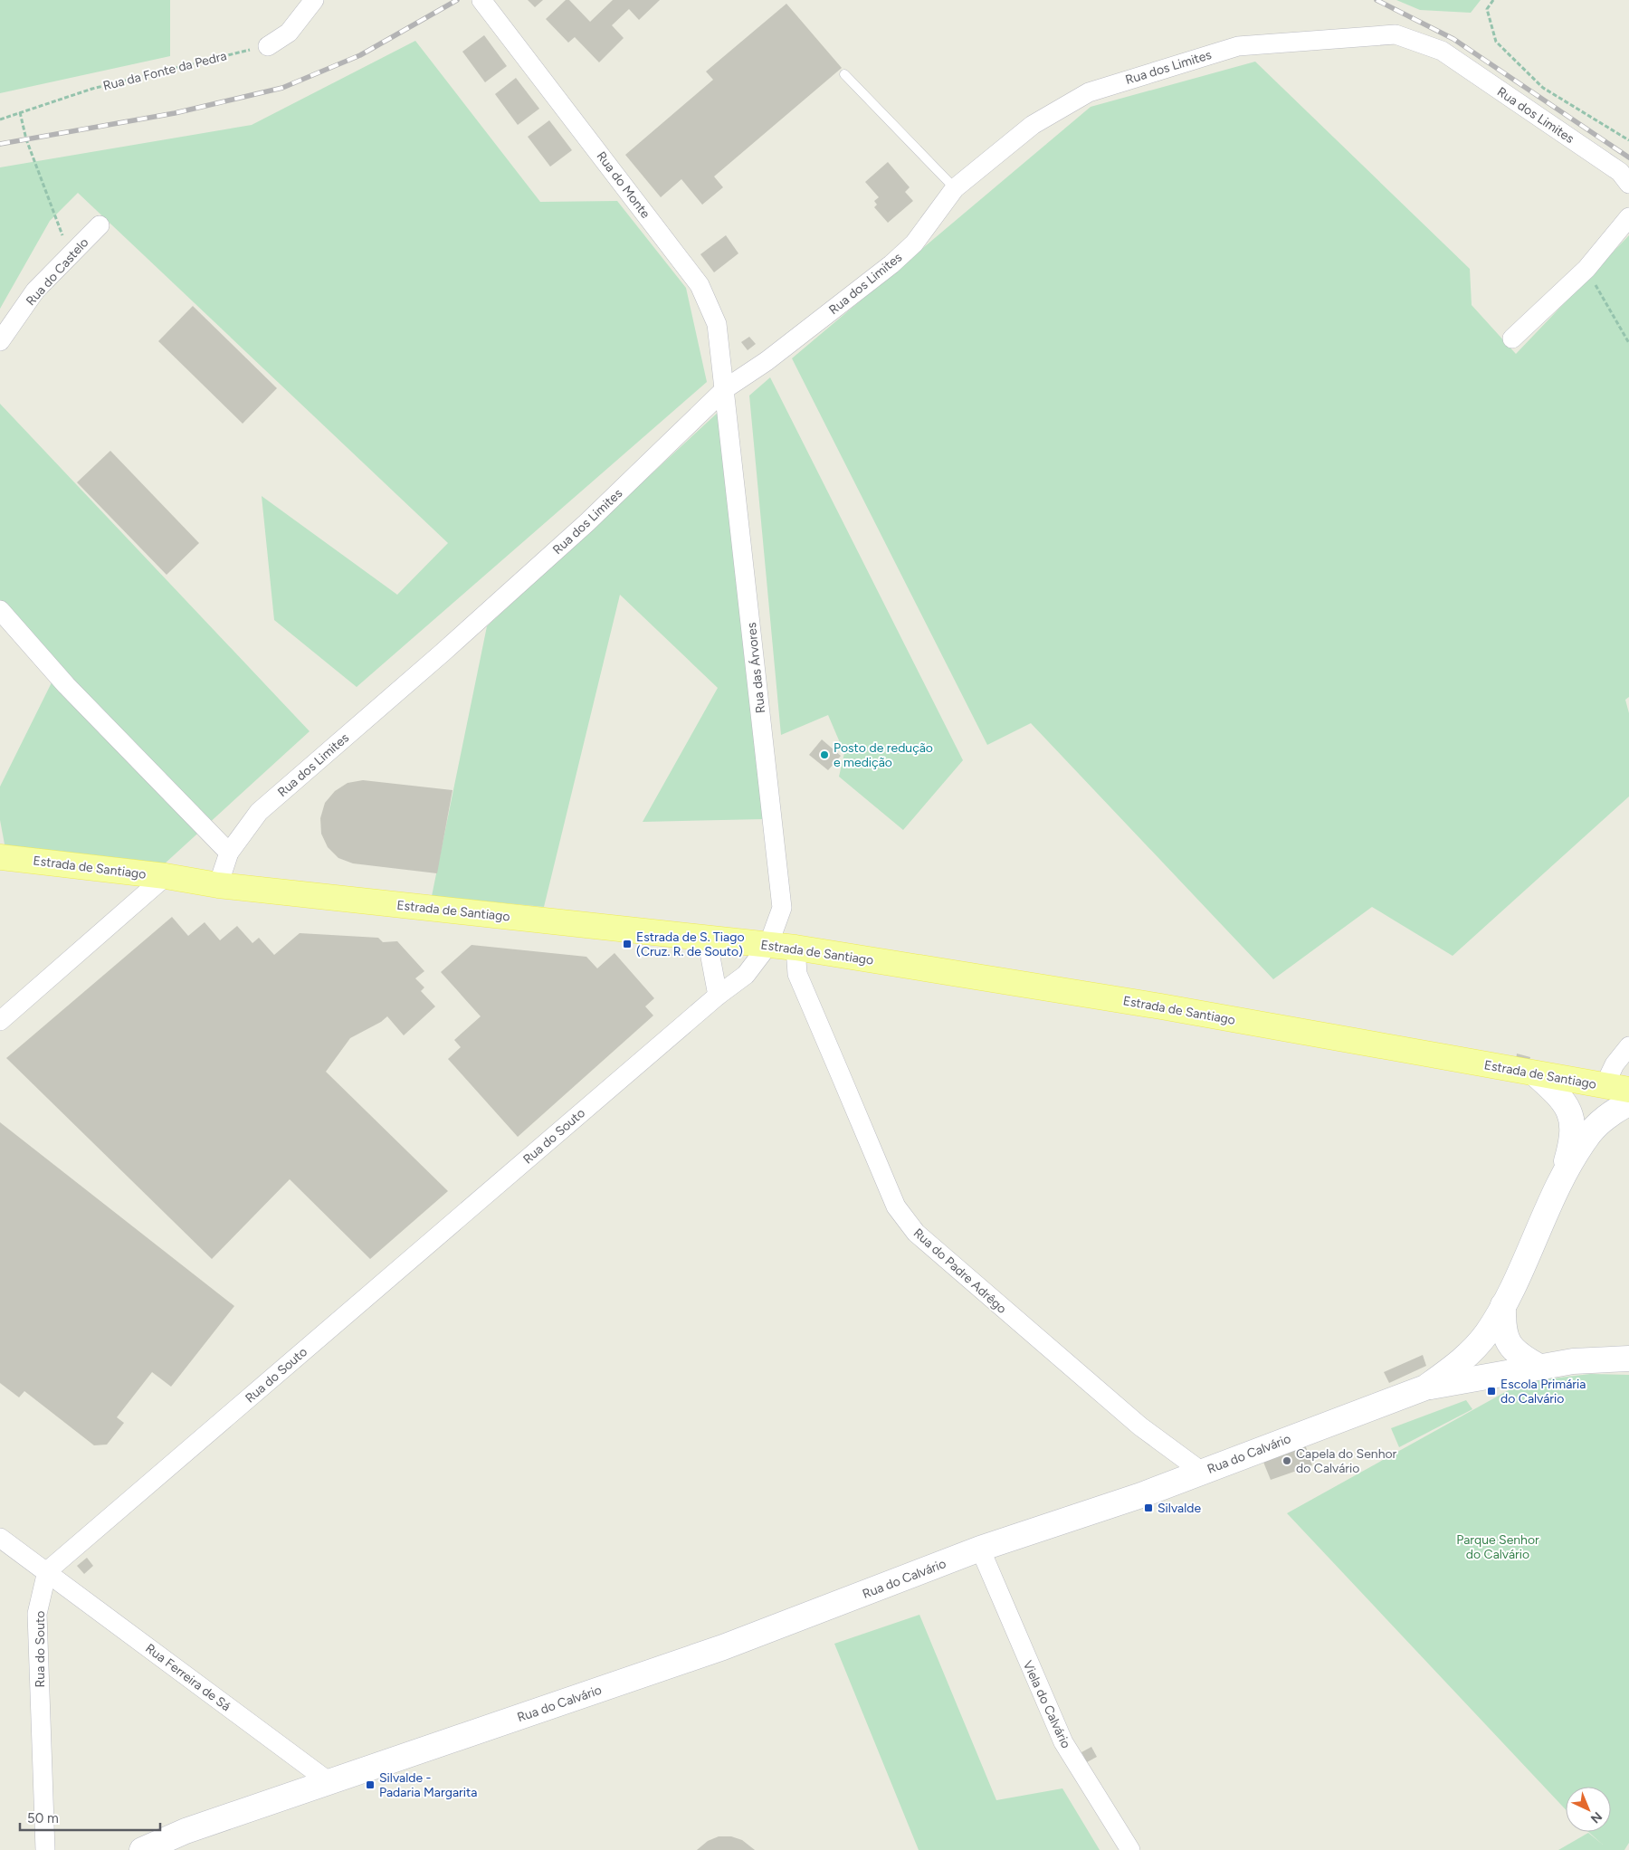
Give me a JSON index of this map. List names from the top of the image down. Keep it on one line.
{"streets":{"main road":["Estrada de Santiago","Rua do Calvário"],"street":["Rua dos Limites","Rua do Monte","Rua do Castelo","Rua das Árvores","Rua do Souto","Rua do Padre Adrêgo","Rua Ferreira de Sá","Viela do Calvário"],"path":["Rua da Fonte da Pedra"]},"crossings":[["Rua dos Limites","Rua do Monte"],["Rua dos Limites","Rua das Árvores"],["Rua dos Limites","Estrada de Santiago"],["Rua do Monte","Rua das Árvores"],["Rua das Árvores","Estrada de Santiago"],["Rua das Árvores","Rua do Souto"],["Estrada de Santiago","Rua do Souto"],["Estrada de Santiago","Rua do Padre Adrêgo"],["Estrada de Santiago","Rua do Calvário"],["Rua do Souto","Rua Ferreira de Sá"],["Rua do Padre Adrêgo","Rua do Calvário"],["Rua do Calvário","Rua Ferreira de Sá"],["Rua do Calvário","Viela do Calvário"]],"parks":["Parque Senhor do Calvário"],"places":{"other":["Posto de redução e medição","Capela do Senhor do Calvário"],"transit":["Estrada de S. Tiago (Cruz. R. de Souto)","Escola Primária do Calvário","Silvalde","Silvalde - Padaria Margarita"]},"scale_bar":"50 m","north":"bottom right"}
